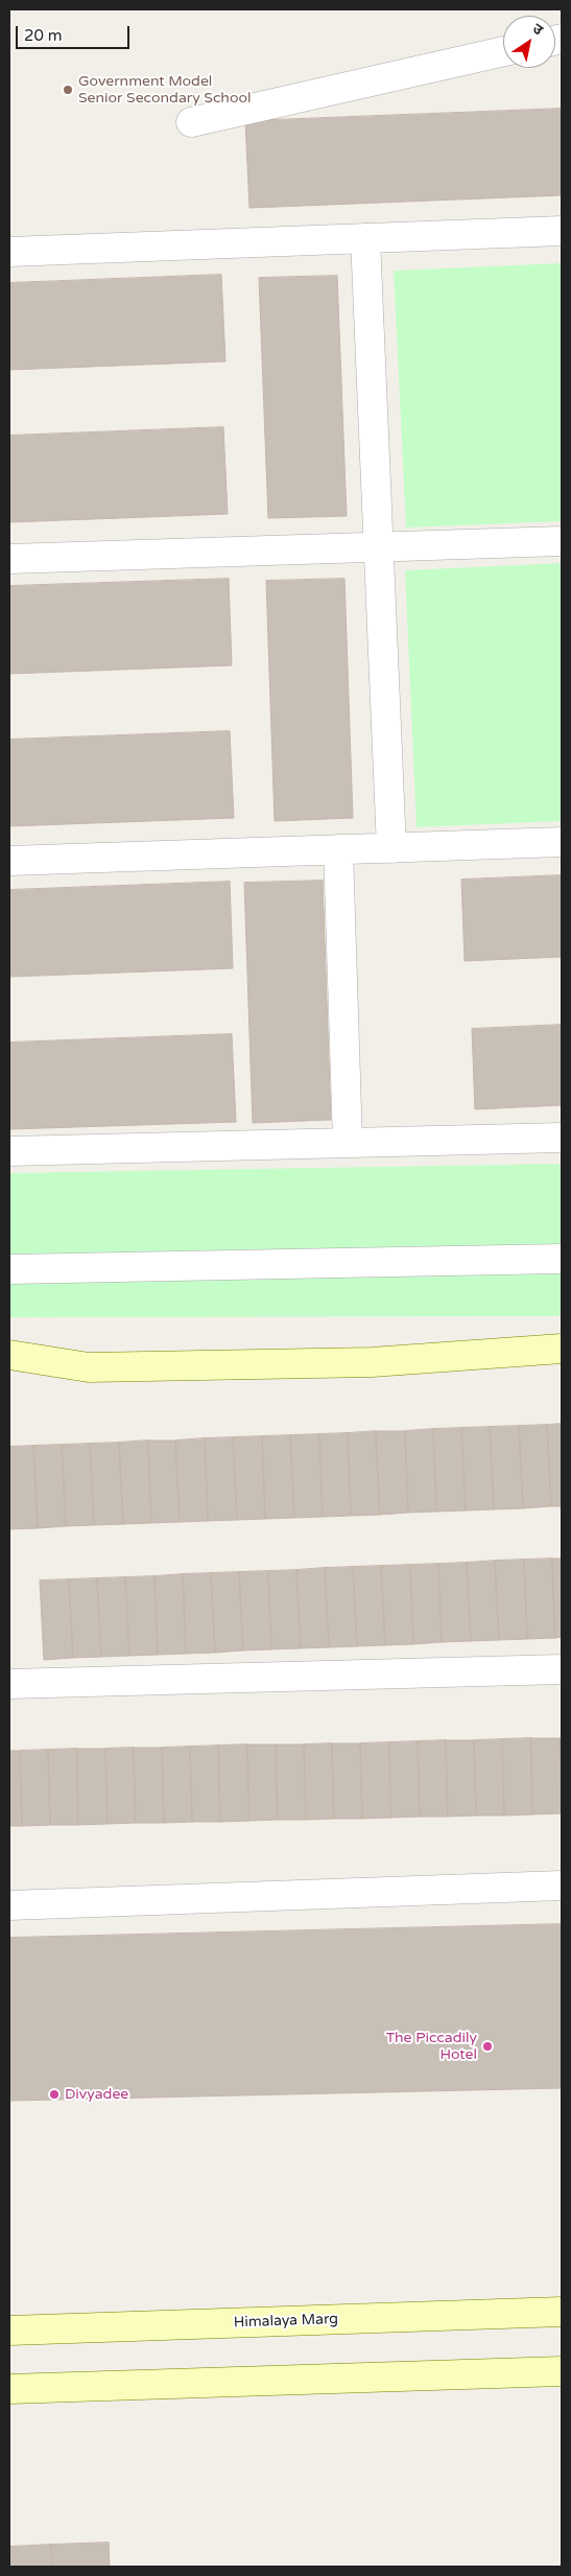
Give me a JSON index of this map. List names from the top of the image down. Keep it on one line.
{"streets":{"main road":["Himalaya Marg"]},"places":["Government Model Senior Secondary School","The Piccadily Hotel","Divyadee"],"scale_bar":"20 m","north":"top right"}
